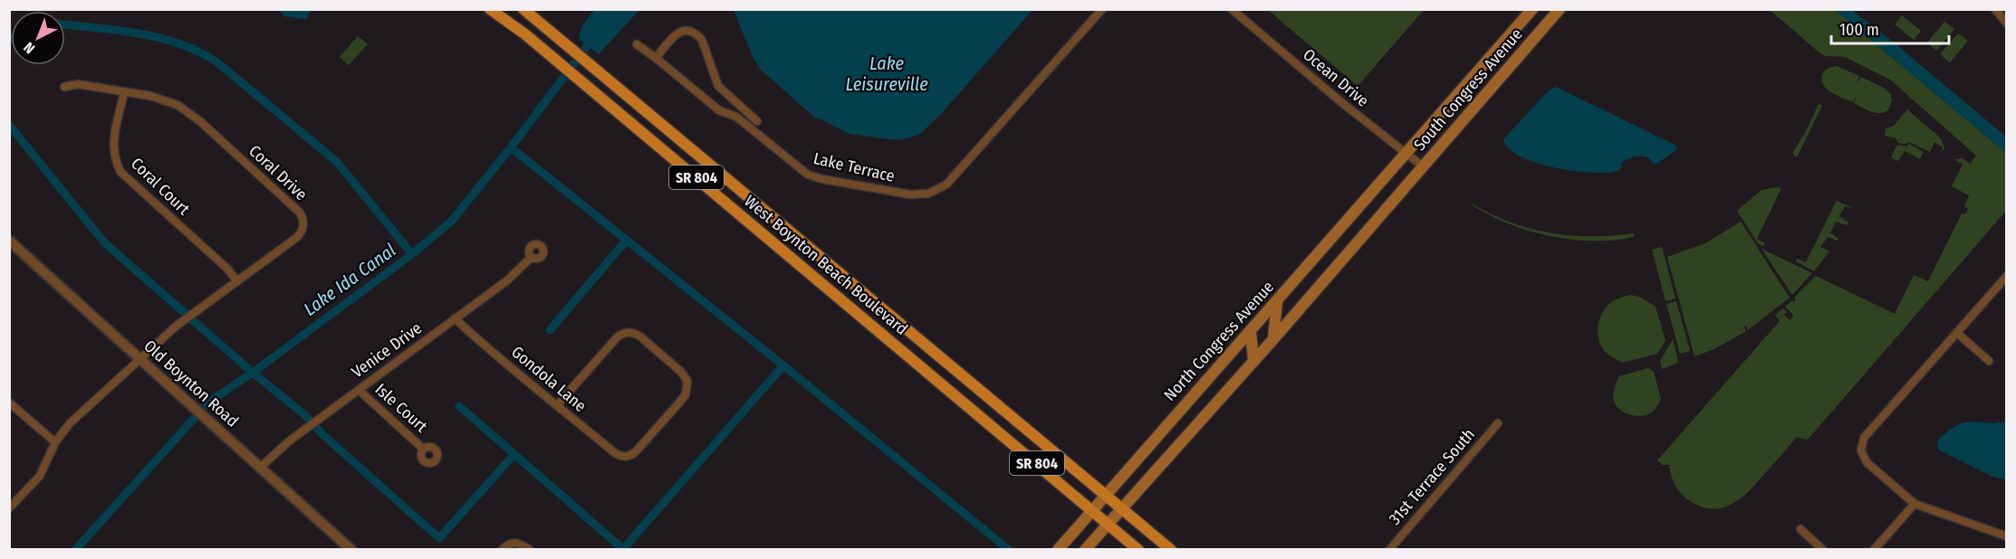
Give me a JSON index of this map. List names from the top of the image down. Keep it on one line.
{"streets":{"main road":["South Congress Avenue","SR 804","West Boynton Beach Boulevard","North Congress Avenue"],"street":["Ocean Drive","Lake Terrace","Coral Drive","Coral Court","Venice Drive","Gondola Lane","Old Boynton Road","Isle Court","31st Terrace South"]},"crossings":[["Ocean Drive","South Congress Avenue"],["Ocean Drive","North Congress Avenue"],["South Congress Avenue","North Congress Avenue"],["Coral Drive","Coral Court"],["Coral Drive","Old Boynton Road"],["West Boynton Beach Boulevard","North Congress Avenue"],["Venice Drive","Gondola Lane"],["Venice Drive","Old Boynton Road"],["Venice Drive","Isle Court"]],"water":["Lake Leisureville","Lake Ida Canal"],"scale_bar":"100 m","north":"bottom left"}
